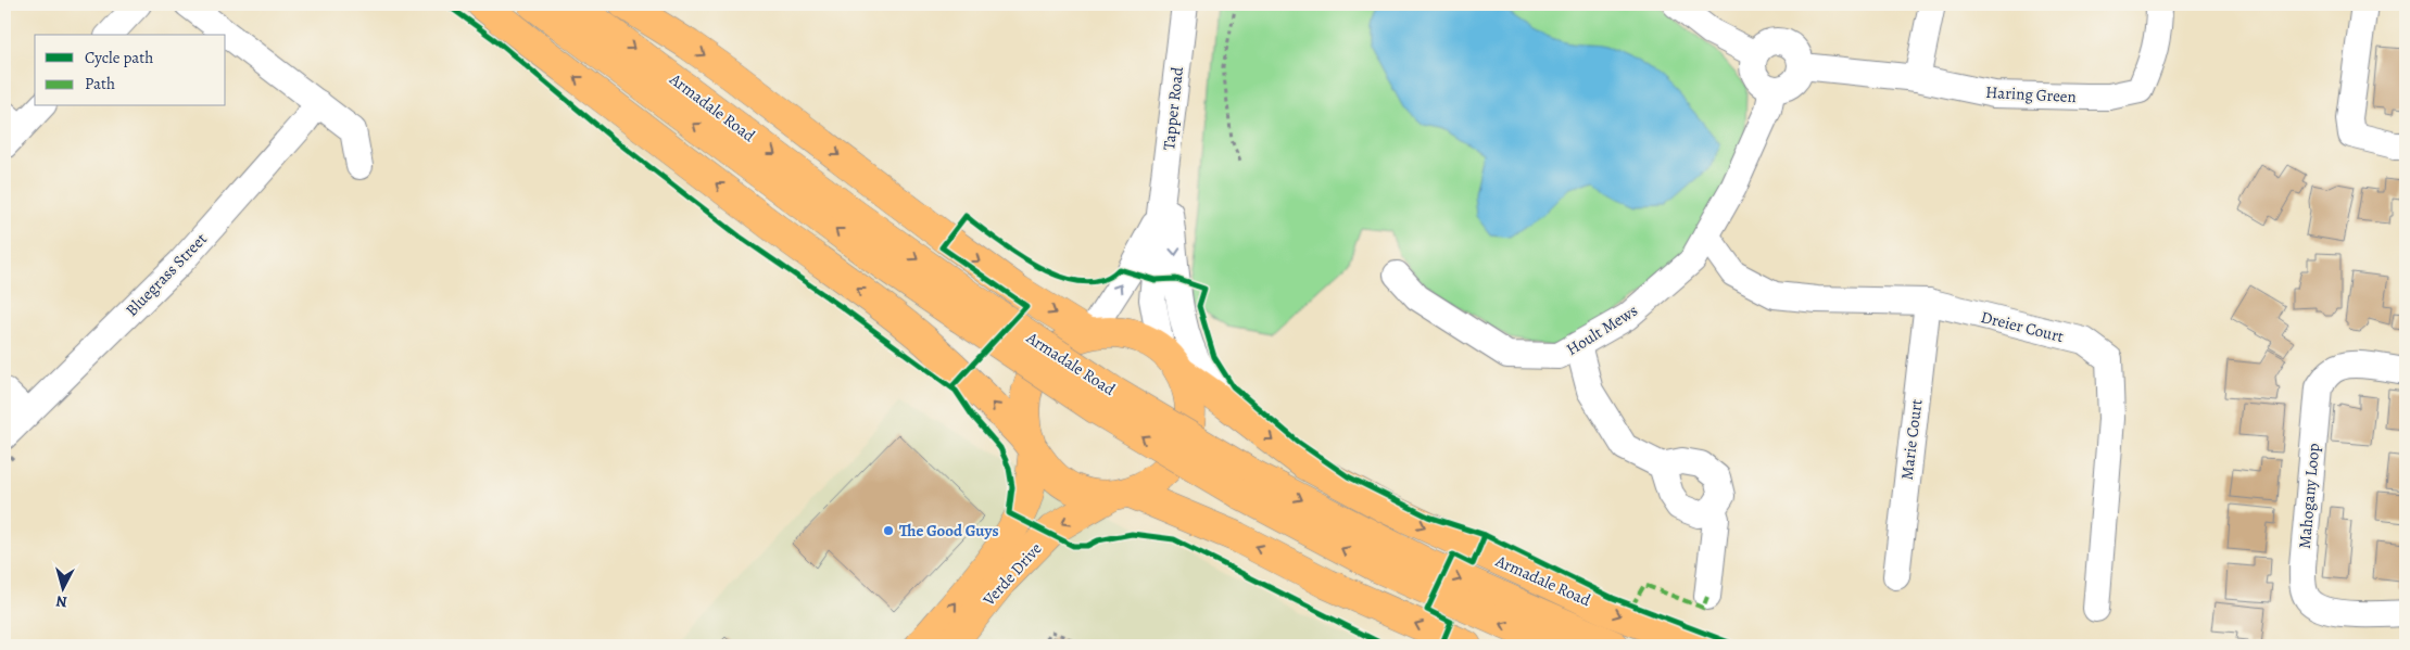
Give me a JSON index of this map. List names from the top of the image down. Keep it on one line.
{"streets":{"main road":["Armadale Road","Verde Drive"],"street":["Haring Green","Tapper Road","Bluegrass Street","Dreier Court","Hoult Mews","Marie Court","Mahogany Loop"]},"crossings":[["Haring Green","Hoult Mews"],["Armadale Road","Tapper Road"],["Armadale Road","Verde Drive"],["Tapper Road","Verde Drive"],["Dreier Court","Hoult Mews"],["Dreier Court","Marie Court"]],"places":["The Good Guys"],"legend":["Cycle path","Path"],"north":"bottom"}
